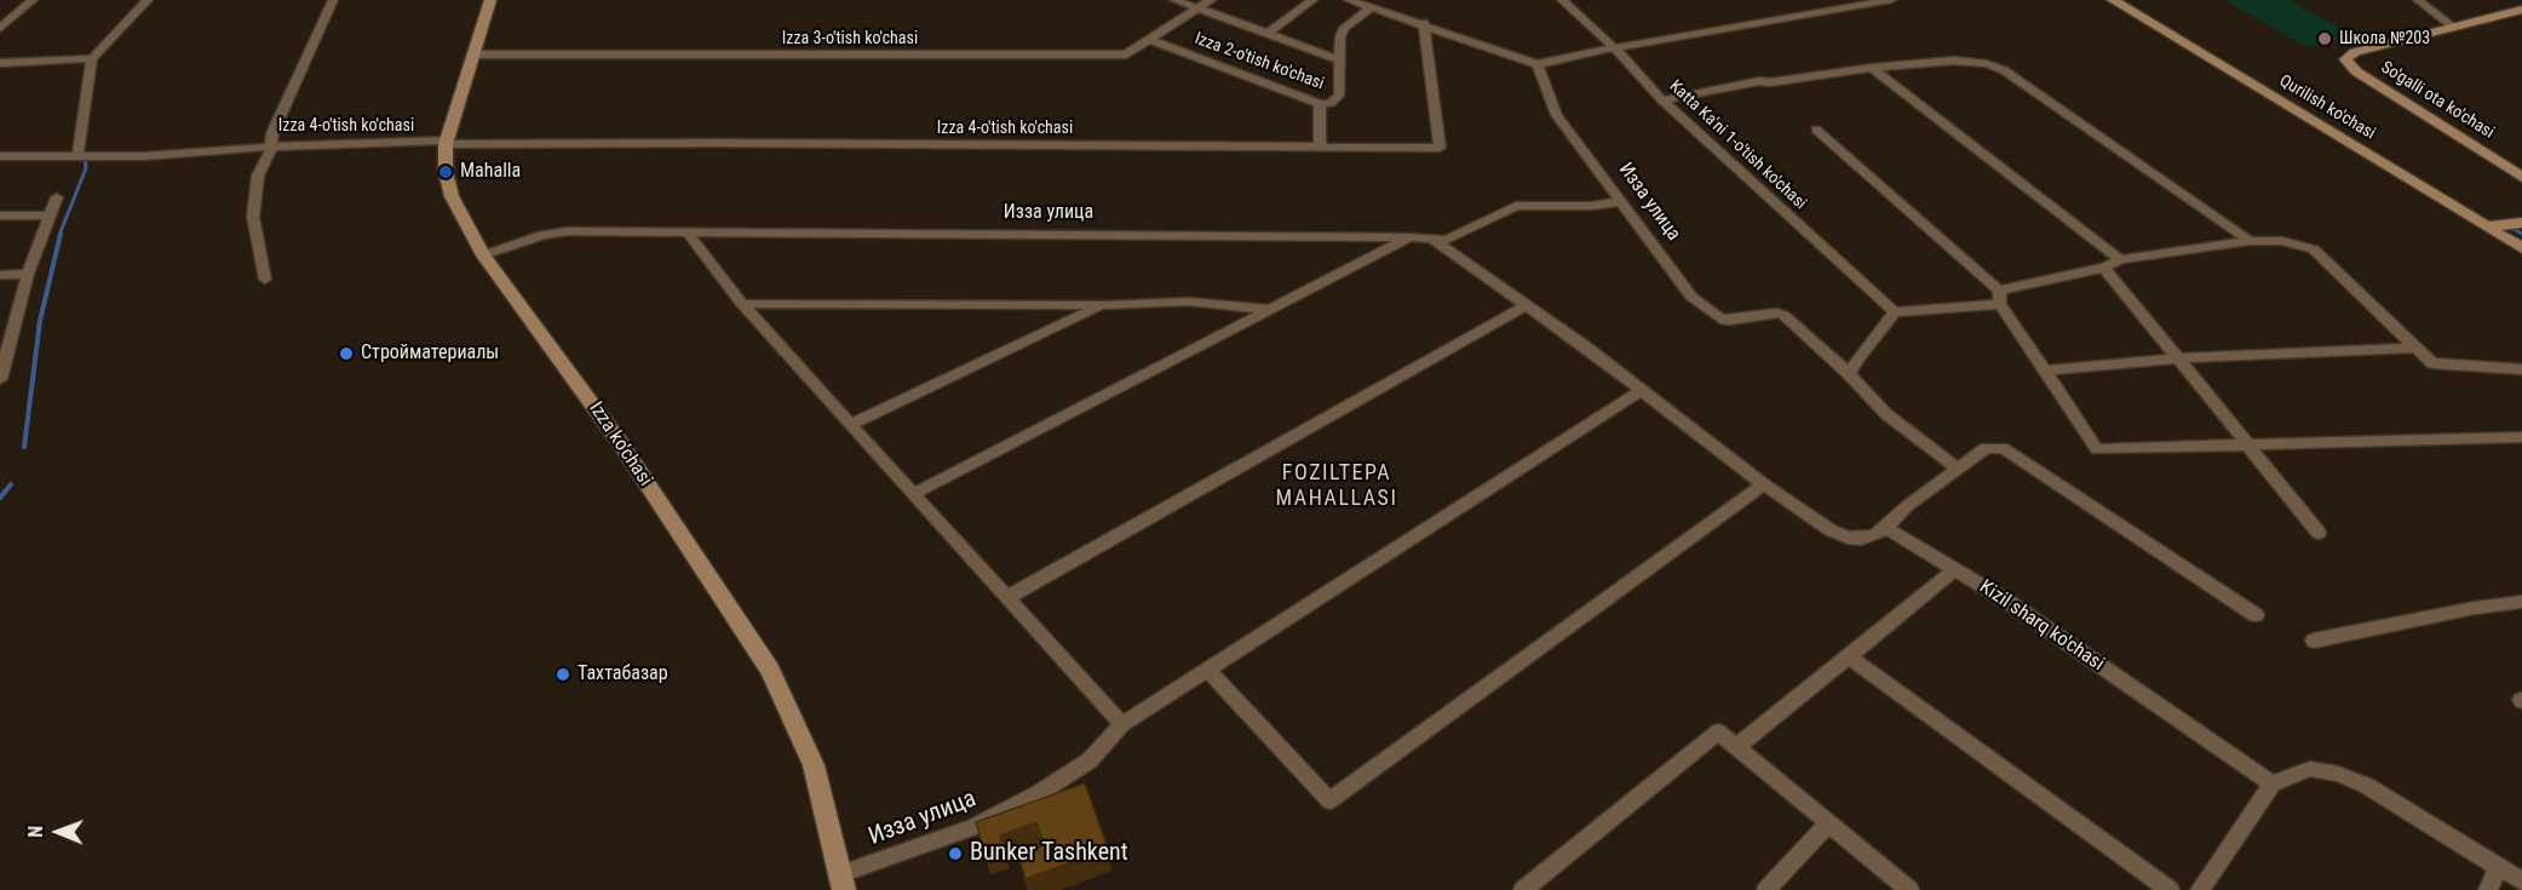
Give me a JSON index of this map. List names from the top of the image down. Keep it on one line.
{"streets":{"main road":["So'galli ota ko'chasi","Qurilish ko'chasi","Izza ko'chasi"],"street":["Izza 3-o'tish ko'chasi","Izza 2-o'tish ko'chasi","Izza 4-o'tish ko'chasi","Katta Ka'ni 1-o'tish ko'chasi","Изза улица","Kizil sharq ko'chasi"]},"crossings":[["Izza 3-o'tish ko'chasi","Izza 2-o'tish ko'chasi"],["Izza 3-o'tish ko'chasi","Izza ko'chasi"],["Izza 4-o'tish ko'chasi","Izza ko'chasi"],["Изза улица","Izza ko'chasi"]],"districts":["FOZILTEPA MAHALLASI"],"places":["Школа №203","Mahalla","Стройматериалы","Тахтабазар","Bunker Tashkent"],"north":"left"}
